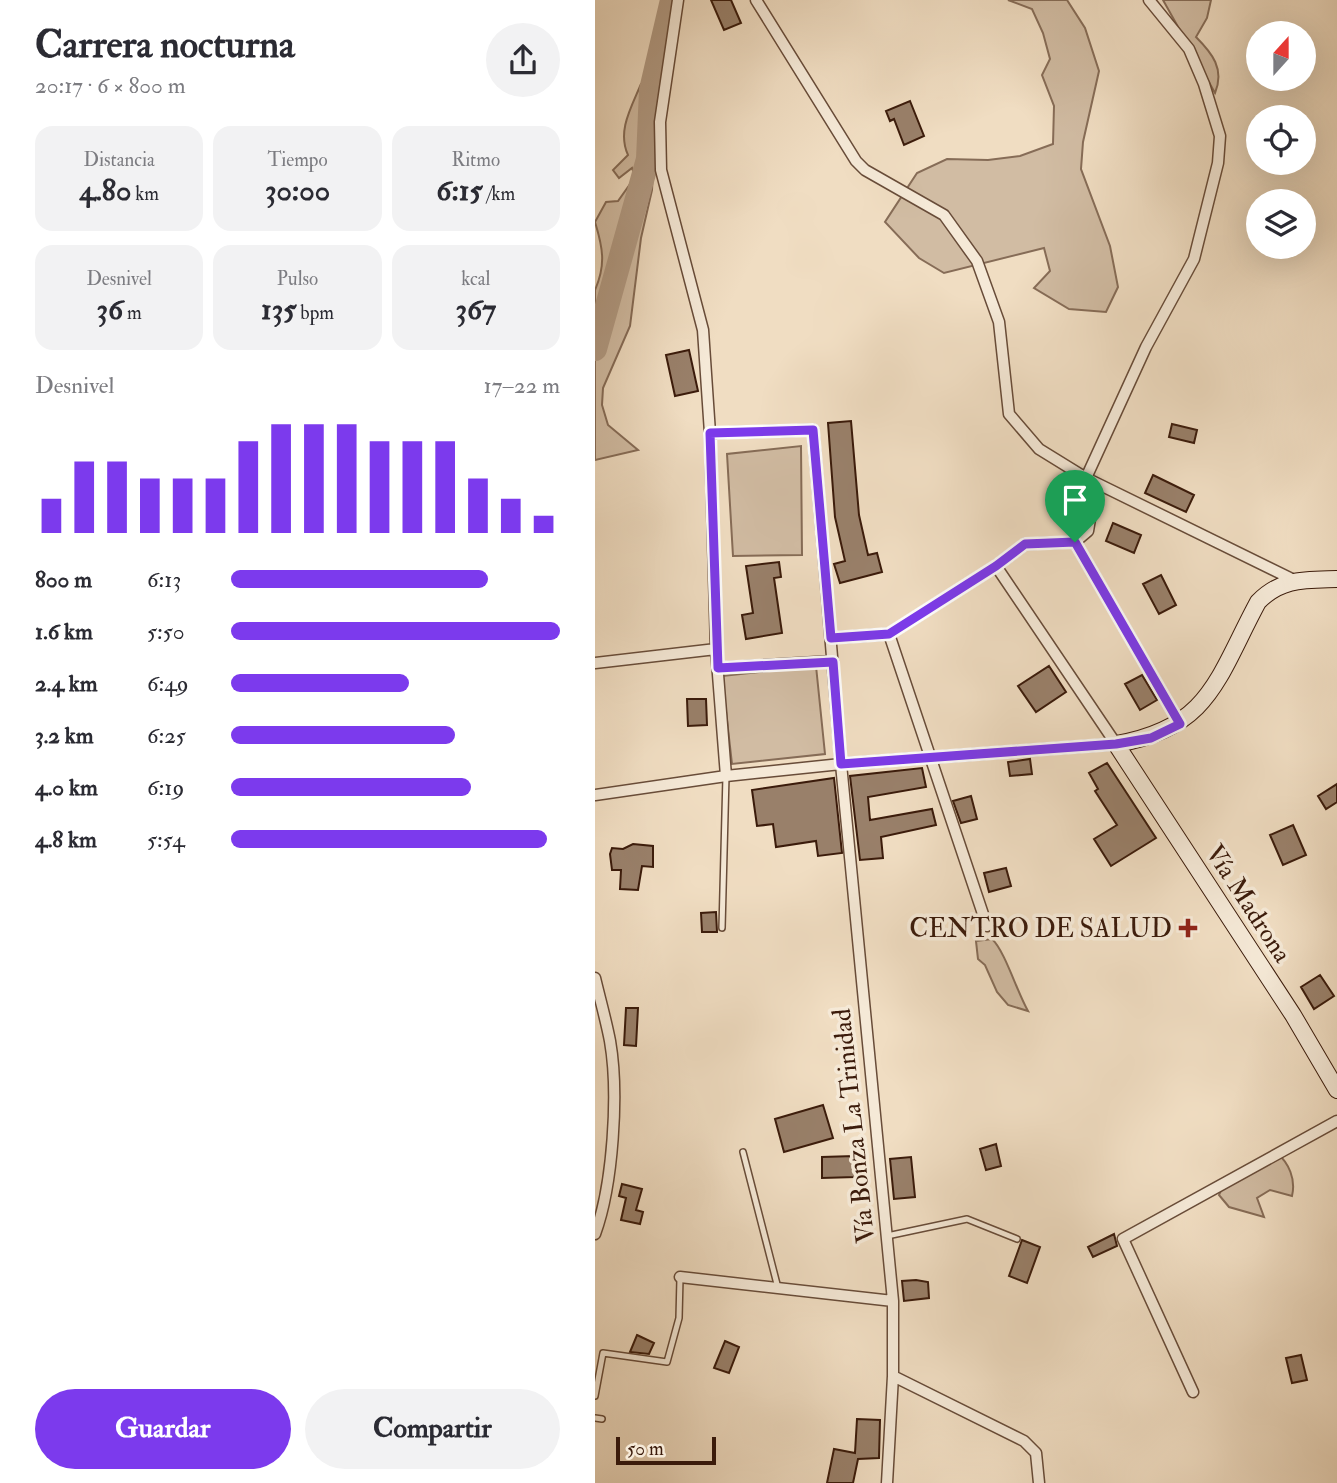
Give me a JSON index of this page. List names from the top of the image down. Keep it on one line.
{"streets":{"street":["Vía Madrona","Vía Bonza La Trinidad"]},"places":{"health":["CENTRO DE SALUD"]},"scale_bar":"50 m","north":"top","page":{"heading":["Carrera nocturna","20:17 · 6 × 800 m"],"stats":[["Distancia","4.80 km"],["Tiempo","30:00"],["Ritmo","6:15 /km"],["Desnivel","36 m"],["Pulso","135 bpm"],["kcal","367"]],"chart":["Desnivel","17–22 m"],"list":[{"name":"800 m","note":"6:13"},{"name":"1.6 km","note":"5:50"},{"name":"2.4 km","note":"6:49"},{"name":"3.2 km","note":"6:25"},{"name":"4.0 km","note":"6:19"},{"name":"4.8 km","note":"5:54"}],"buttons":["Guardar","Compartir"],"scale":"50 m"}}
